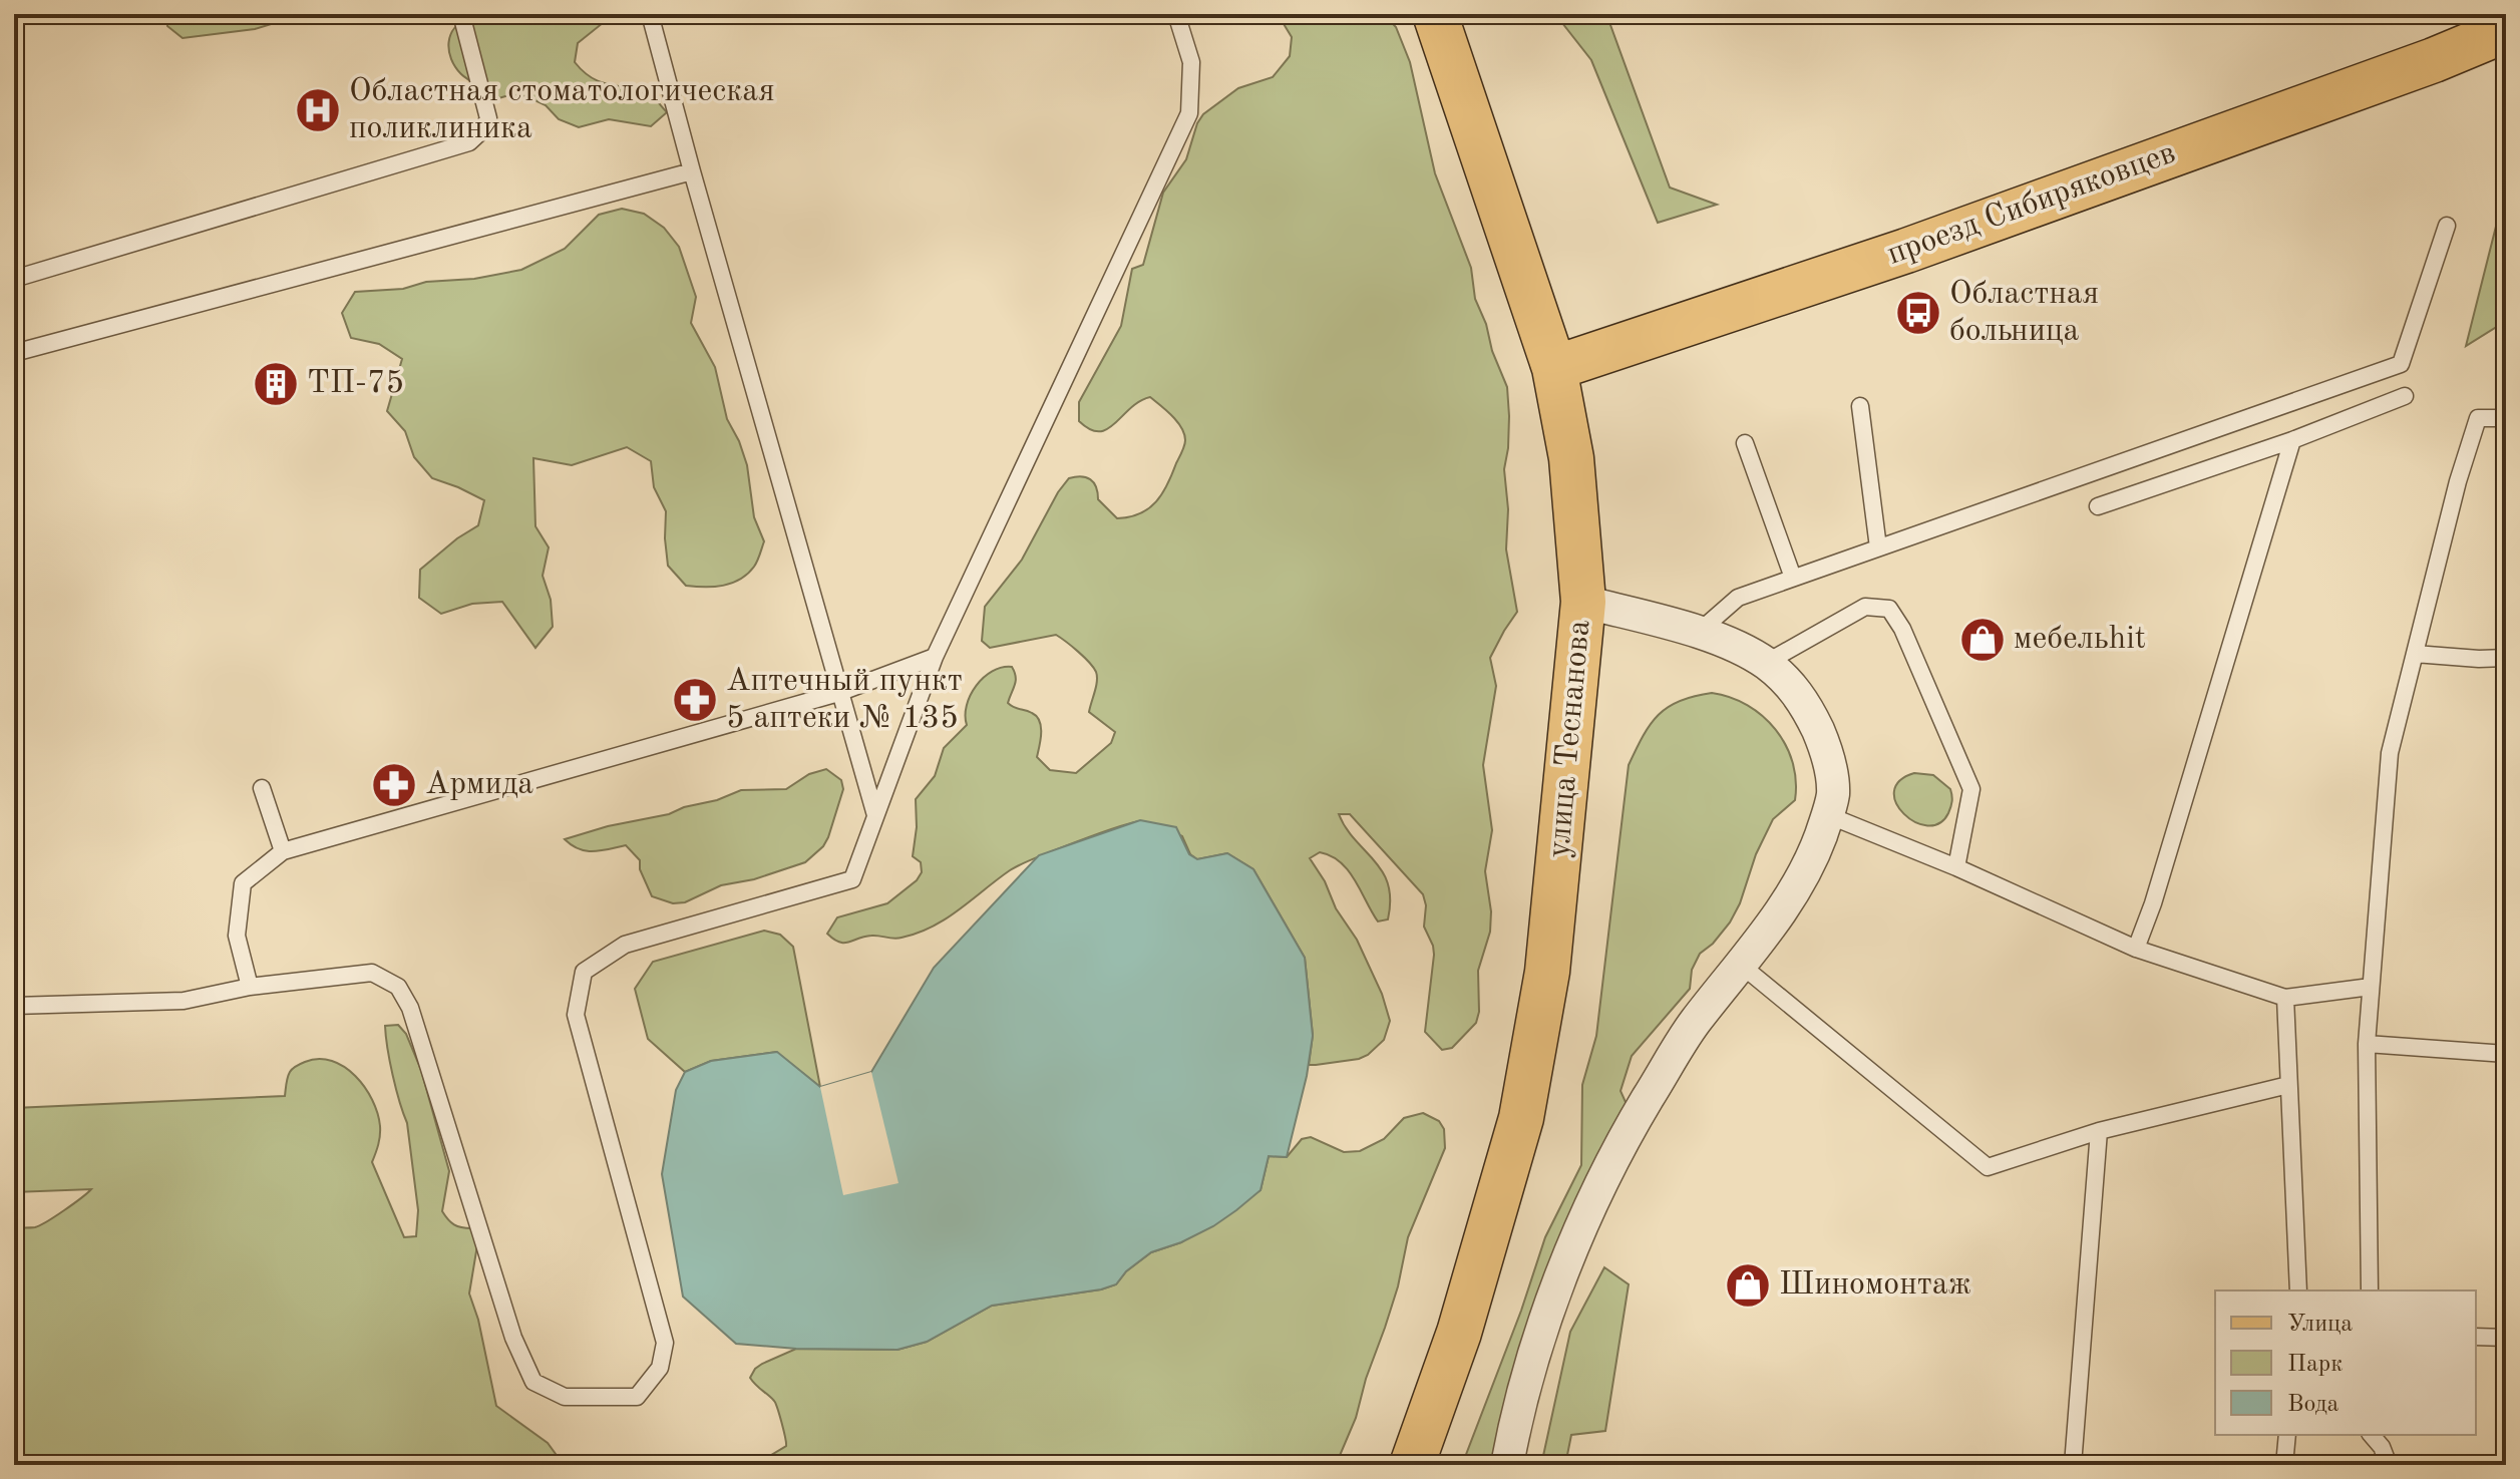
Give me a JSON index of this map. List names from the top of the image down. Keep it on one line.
{"streets":{"main road":["проезд Сибиряковцев","улица Теснанова"]},"crossings":[["проезд Сибиряковцев","улица Теснанова"]],"places":{"hospital":["Областная стоматологическая поликлиника"],"bus stop":["Областная больница"],"building":["ТП-75"],"shop":["мебельhit","Шиномонтаж"],"pharmacy":["Аптечный пункт 5 аптеки № 135","Армида"]},"legend":["Улица","Парк","Вода"]}
